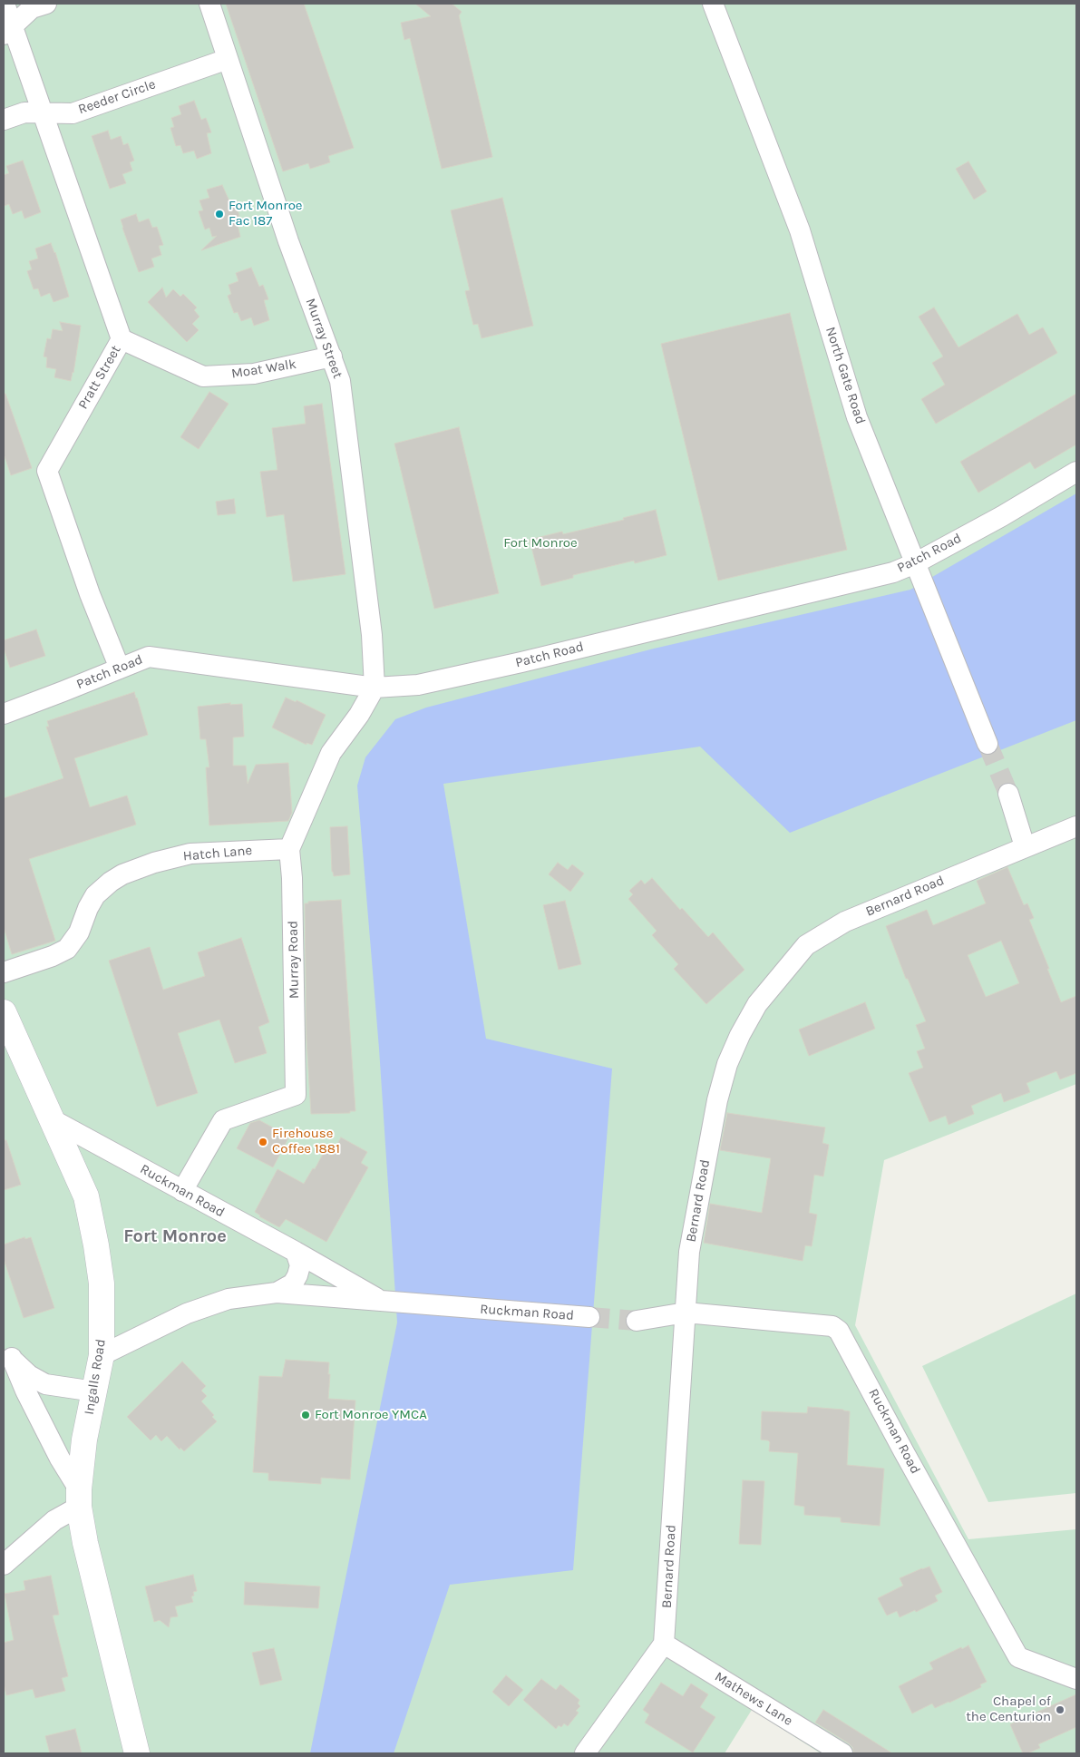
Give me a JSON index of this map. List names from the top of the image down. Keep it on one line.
{"streets":{"street":["Reeder Circle","Murray Street","Moat Walk","North Gate Road","Pratt Street","Patch Road","Hatch Lane","Bernard Road","Murray Road","Ruckman Road","Ingalls Road","Mathews Lane"]},"crossings":[["Reeder Circle","Murray Street"],["Reeder Circle","Pratt Street"],["Murray Street","Moat Walk"],["Murray Street","Patch Road"],["Murray Street","Murray Road"],["Moat Walk","Pratt Street"],["North Gate Road","Patch Road"],["Pratt Street","Patch Road"],["Patch Road","Murray Road"],["Hatch Lane","Murray Road"],["Bernard Road","Ruckman Road"],["Bernard Road","Mathews Lane"],["Murray Road","Ruckman Road"],["Ruckman Road","Ingalls Road"]],"districts":["Fort Monroe"],"parks":["Fort Monroe"],"places":["Fort Monroe Fac 187","Firehouse Coffee 1881","Fort Monroe YMCA","Chapel of the Centurion"]}
